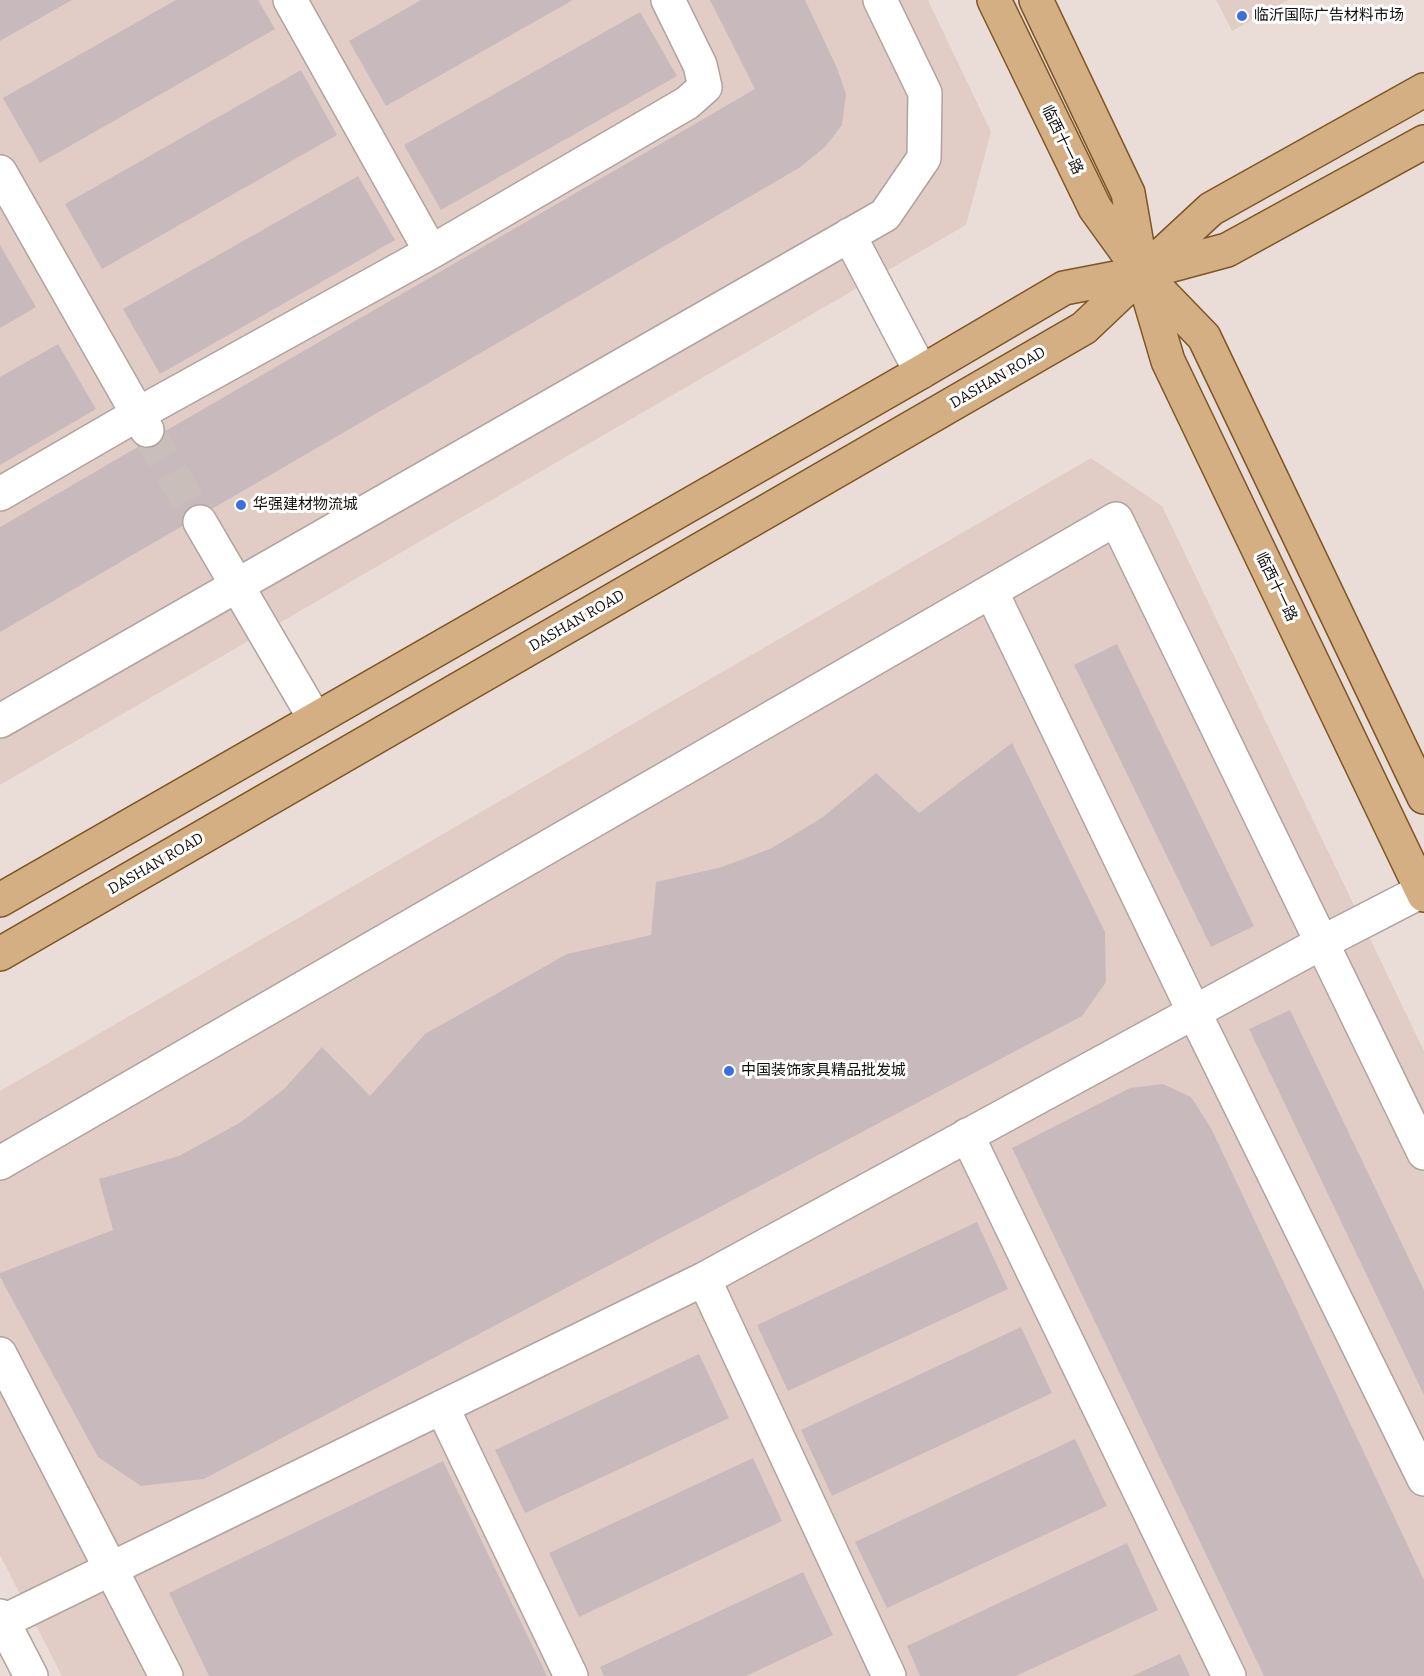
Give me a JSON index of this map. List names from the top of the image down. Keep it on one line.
{"streets":{"main road":["临西十一路","DASHAN ROAD"]},"crossings":[["临西十一路","DASHAN ROAD"]],"places":["临沂国际广告材料市场","华强建材物流城","中国装饰家具精品批发城"]}
